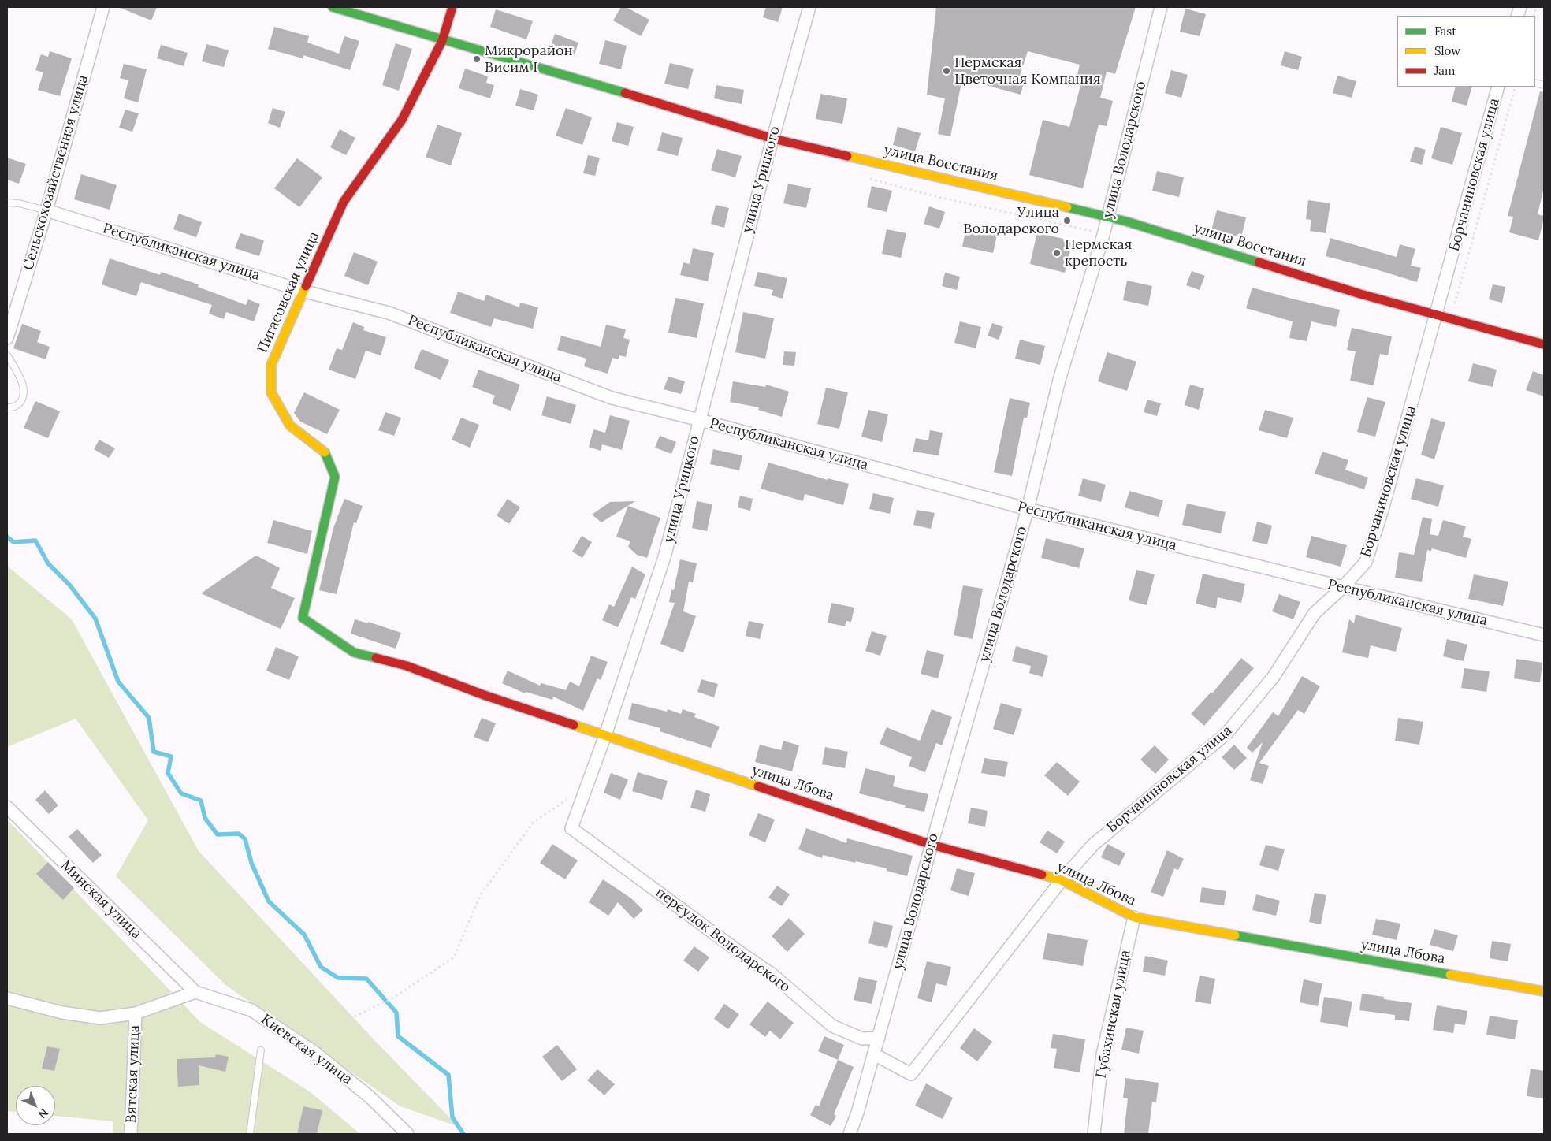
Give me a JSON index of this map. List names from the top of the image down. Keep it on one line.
{"streets":{"street":["улица Володарского","улица Восстания","Сельскохозяйственная улица","Борчаниновская улица","улица Урицкого","Республиканская улица","Пигасовская улица","улица Лбова","Минская улица","переулок Володарского","Губахинская улица","Киевская улица","Вятская улица"]},"crossings":[["улица Володарского","улица Восстания"],["улица Володарского","Борчаниновская улица"],["улица Володарского","Республиканская улица"],["улица Володарского","улица Лбова"],["улица Володарского","переулок Володарского"],["улица Восстания","Борчаниновская улица"],["улица Восстания","улица Урицкого"],["улица Восстания","Пигасовская улица"],["Сельскохозяйственная улица","Республиканская улица"],["Борчаниновская улица","Республиканская улица"],["Борчаниновская улица","улица Лбова"],["улица Урицкого","Республиканская улица"],["улица Урицкого","улица Лбова"],["улица Урицкого","переулок Володарского"],["Республиканская улица","Пигасовская улица"],["Пигасовская улица","улица Лбова"],["улица Лбова","Губахинская улица"],["Минская улица","Киевская улица"]],"places":["Микрорайон Висим I","Пермская Цветочная Компания","Улица Володарского","Пермская крепость"],"legend":["Fast","Slow","Jam"],"north":"bottom right"}
